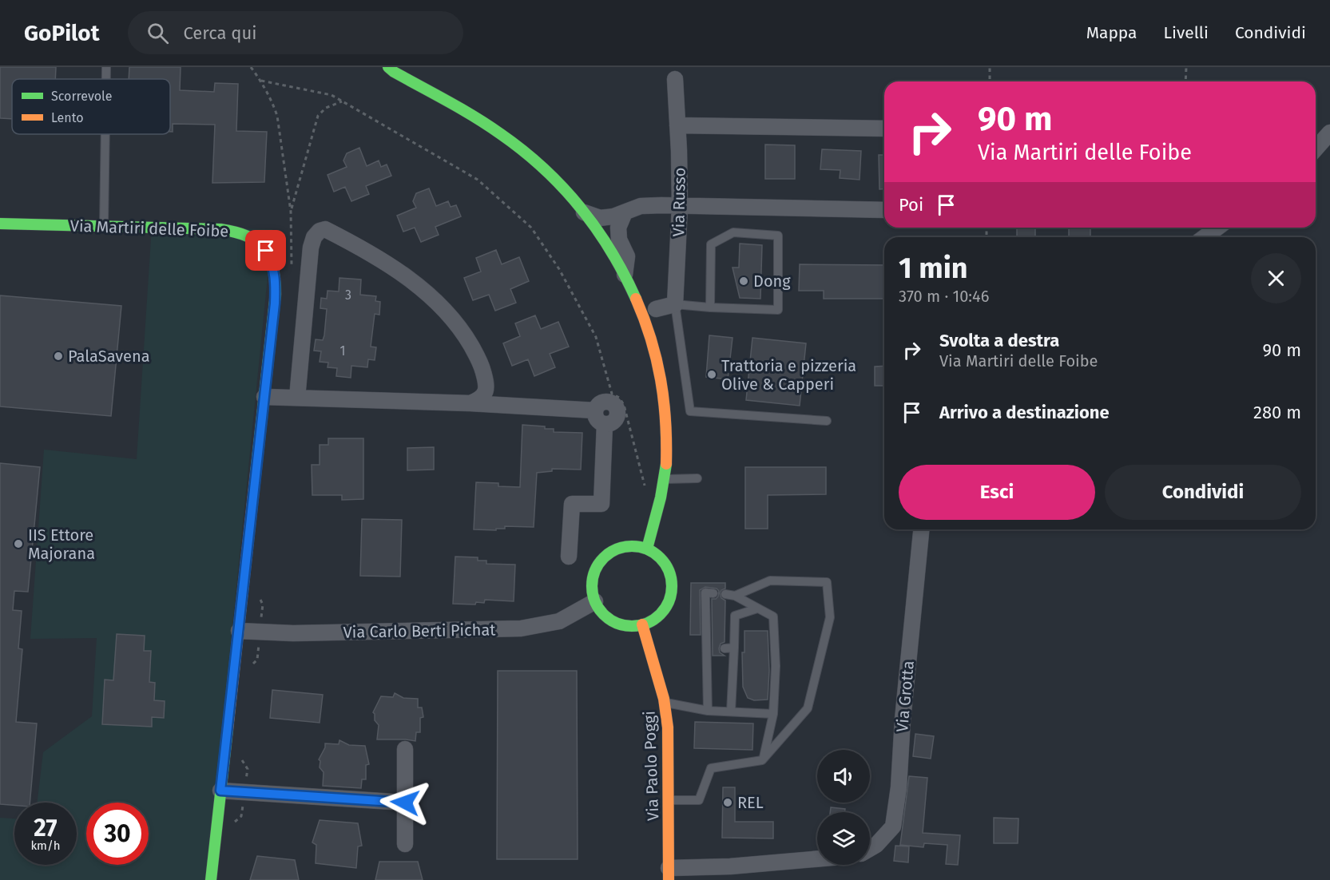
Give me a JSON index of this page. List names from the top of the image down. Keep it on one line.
{"streets":{"main road":["Via Martiri delle Foibe","Via Paolo Poggi"],"street":["Via Russo","Via Carlo Berti Pichat","Via Grotta"]},"crossings":[["Via Martiri delle Foibe","Via Carlo Berti Pichat"],["Via Carlo Berti Pichat","Via Paolo Poggi"]],"places":["Dong","PalaSavena","Trattoria e pizzeria Olive & Capperi","IIS Ettore Majorana","REL"],"house_numbers":["3","1"],"legend":["Scorrevole","Lento"],"page":{"header":"GoPilot","search":"Cerca qui","nav":["Mappa","Livelli","Condividi"],"turn":["90 m","Via Martiri delle Foibe"],"then":"Poi","heading":["1 min","370 m · 10:46"],"list":[{"name":"Svolta a destra","note":"Via Martiri delle Foibe","value":"90 m"},{"name":"Arrivo a destinazione","value":"280 m"}],"buttons":["Esci","Condividi"],"speed":"27 km/h","limit":"30"}}
